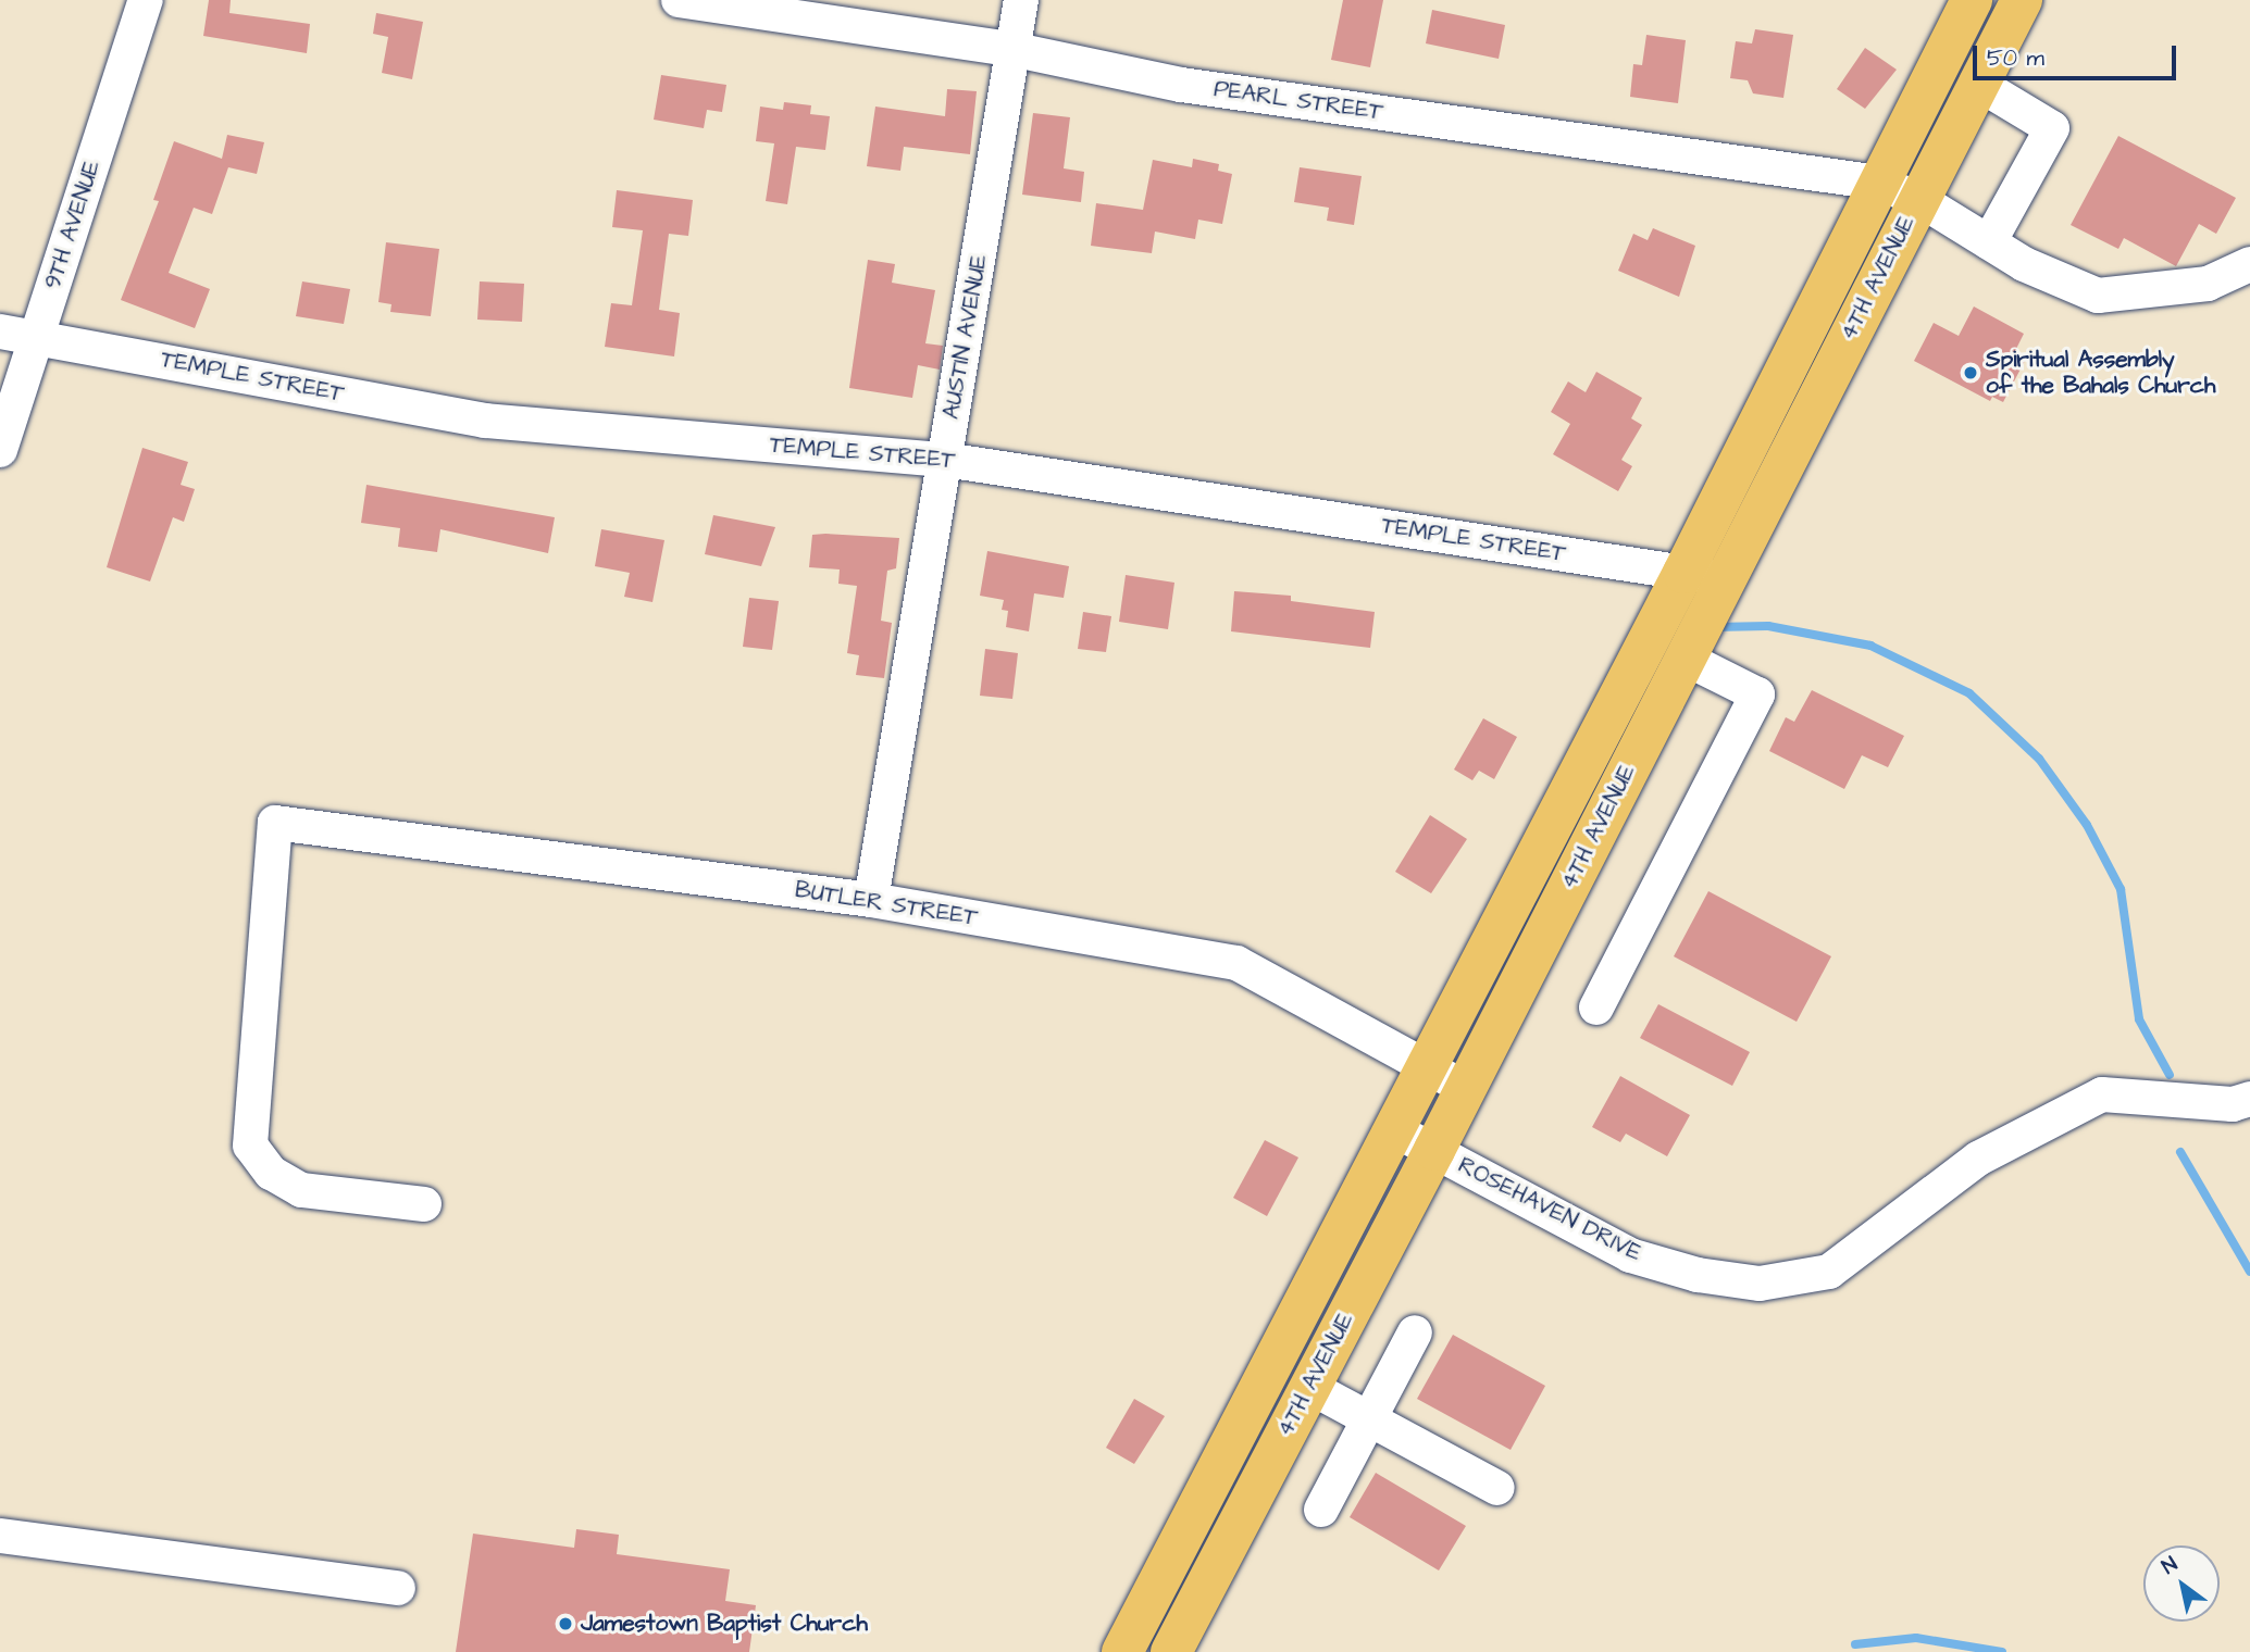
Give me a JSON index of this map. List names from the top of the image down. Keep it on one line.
{"streets":{"main road":["4TH AVENUE"],"street":["PEARL STREET","9TH AVENUE","AUSTIN AVENUE","TEMPLE STREET","BUTLER STREET","ROSEHAVEN DRIVE"]},"crossings":[["PEARL STREET","4TH AVENUE"],["PEARL STREET","AUSTIN AVENUE"],["9TH AVENUE","TEMPLE STREET"],["4TH AVENUE","TEMPLE STREET"],["4TH AVENUE","BUTLER STREET"],["4TH AVENUE","ROSEHAVEN DRIVE"],["AUSTIN AVENUE","TEMPLE STREET"],["AUSTIN AVENUE","BUTLER STREET"]],"places":["Spiritual Assembly of the Bahals Church","Jamestown Baptist Church"],"scale_bar":"50 m","north":"top left"}
